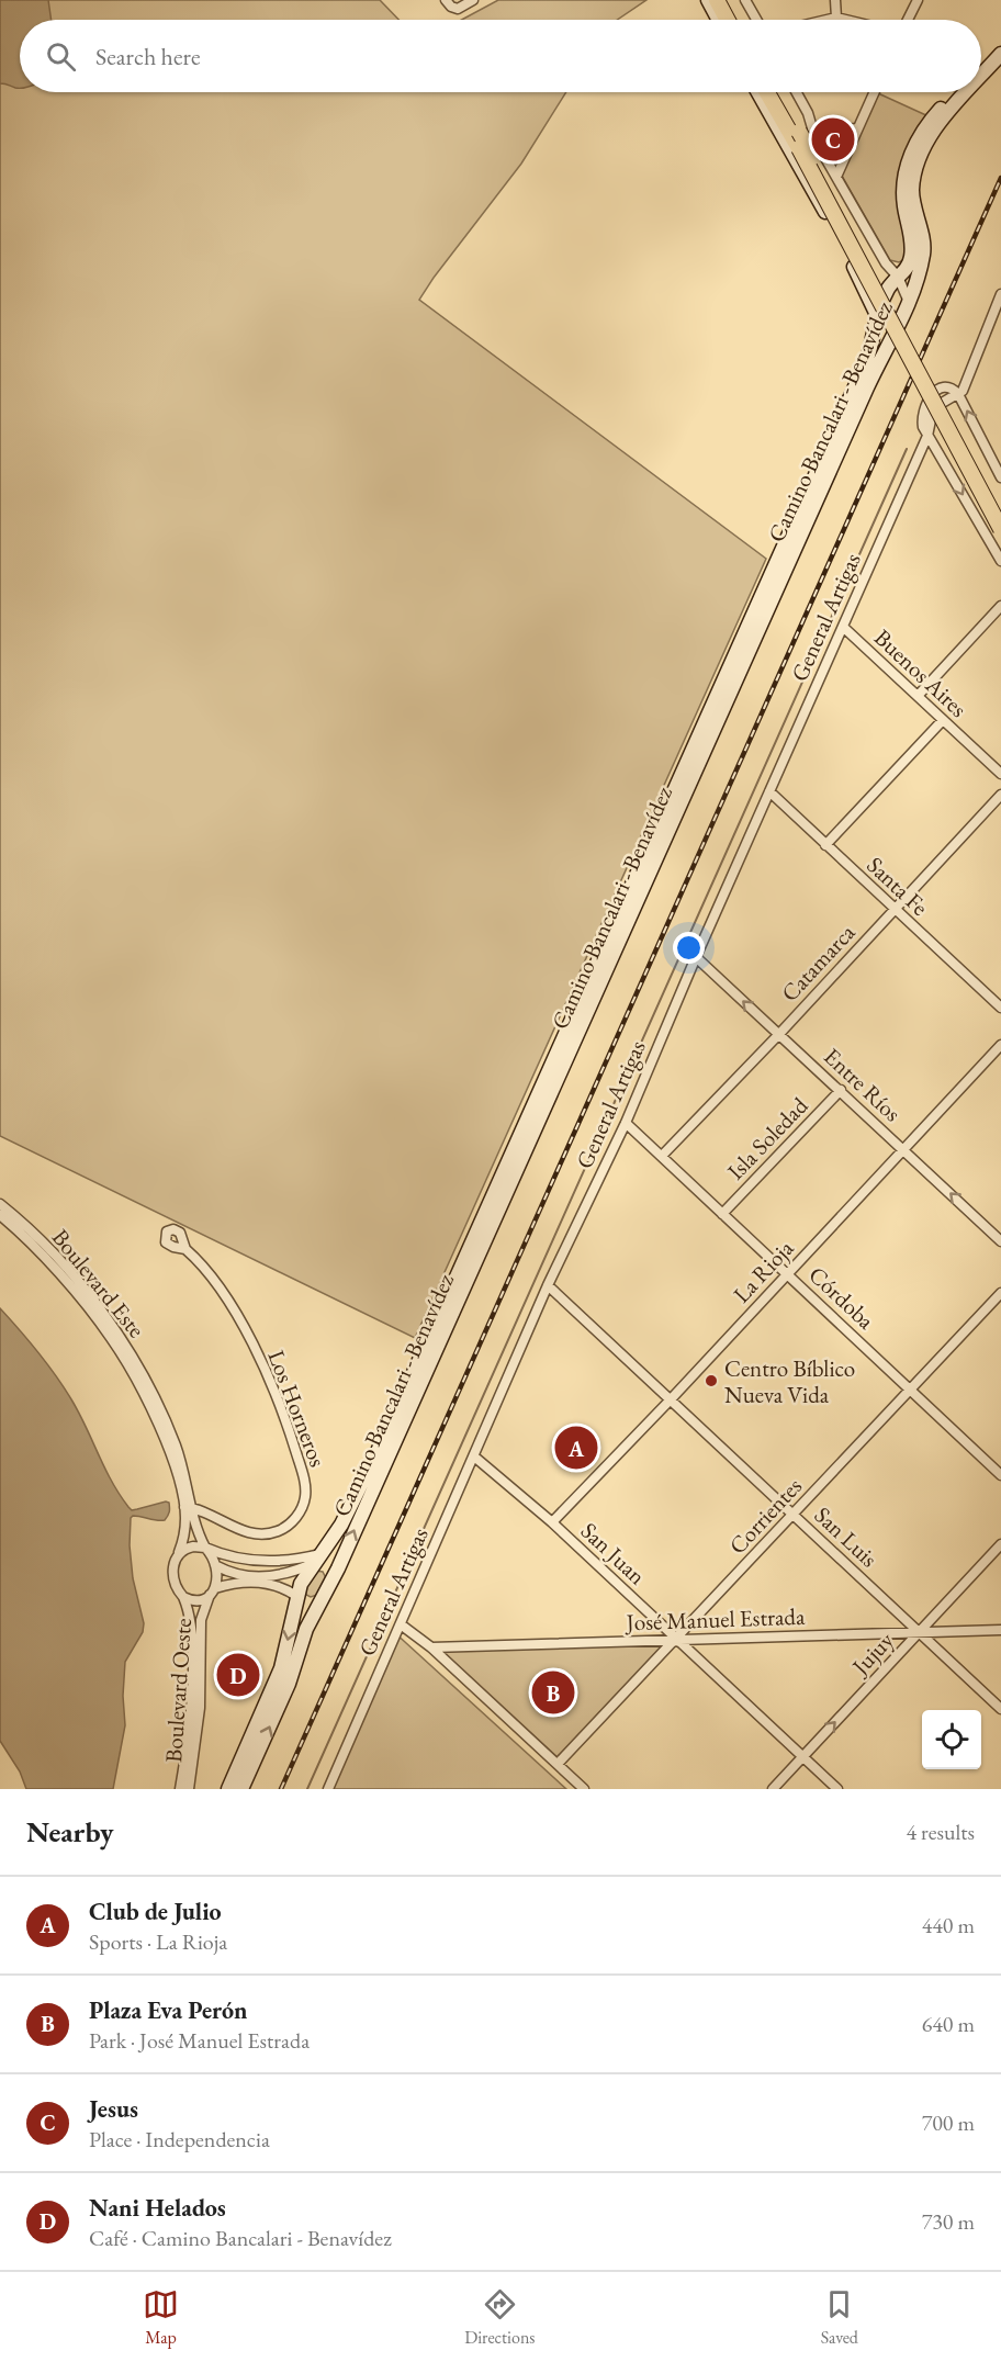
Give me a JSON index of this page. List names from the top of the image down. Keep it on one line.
{"streets":{"main road":["Camino Bancalari - Benavídez"],"street":["General Artigas","Buenos Aires","Santa Fe","Catamarca","Entre Ríos","Isla Soledad","La Rioja","Boulevard Este","Córdoba","Los Horneros","Corrientes","San Luis","San Juan","José Manuel Estrada","Jujuy","Boulevard Oeste"]},"crossings":[["General Artigas","Buenos Aires"],["General Artigas","Santa Fe"],["General Artigas","Entre Ríos"],["General Artigas","Córdoba"],["General Artigas","San Luis"],["General Artigas","San Juan"],["Santa Fe","Catamarca"],["Catamarca","Entre Ríos"],["Catamarca","Córdoba"],["Entre Ríos","Isla Soledad"],["Entre Ríos","La Rioja"],["Isla Soledad","Córdoba"],["La Rioja","Córdoba"],["La Rioja","San Luis"],["La Rioja","San Juan"],["Boulevard Este","Los Horneros"],["Boulevard Este","Boulevard Oeste"],["Córdoba","Corrientes"],["Corrientes","San Luis"],["Corrientes","San Juan"],["Corrientes","José Manuel Estrada"],["San Luis","José Manuel Estrada"],["San Luis","Jujuy"],["San Juan","José Manuel Estrada"],["San Juan","Jujuy"],["José Manuel Estrada","Jujuy"]],"one_way":["Entre Ríos","Jujuy"],"places":["Centro Bíblico Nueva Vida"],"page":{"search":"Search here","pins":["C","A","D","B"],"heading":["Nearby","4 results"],"list":[{"mark":"A","name":"Club de Julio","note":"Sports · La Rioja","value":"440 m"},{"mark":"B","name":"Plaza Eva Perón","note":"Park · José Manuel Estrada","value":"640 m"},{"mark":"C","name":"Jesus","note":"Place · Independencia","value":"700 m"},{"mark":"D","name":"Nani Helados","note":"Café · Camino Bancalari - Benavídez","value":"730 m"}],"nav":["Map","Directions","Saved"]}}
